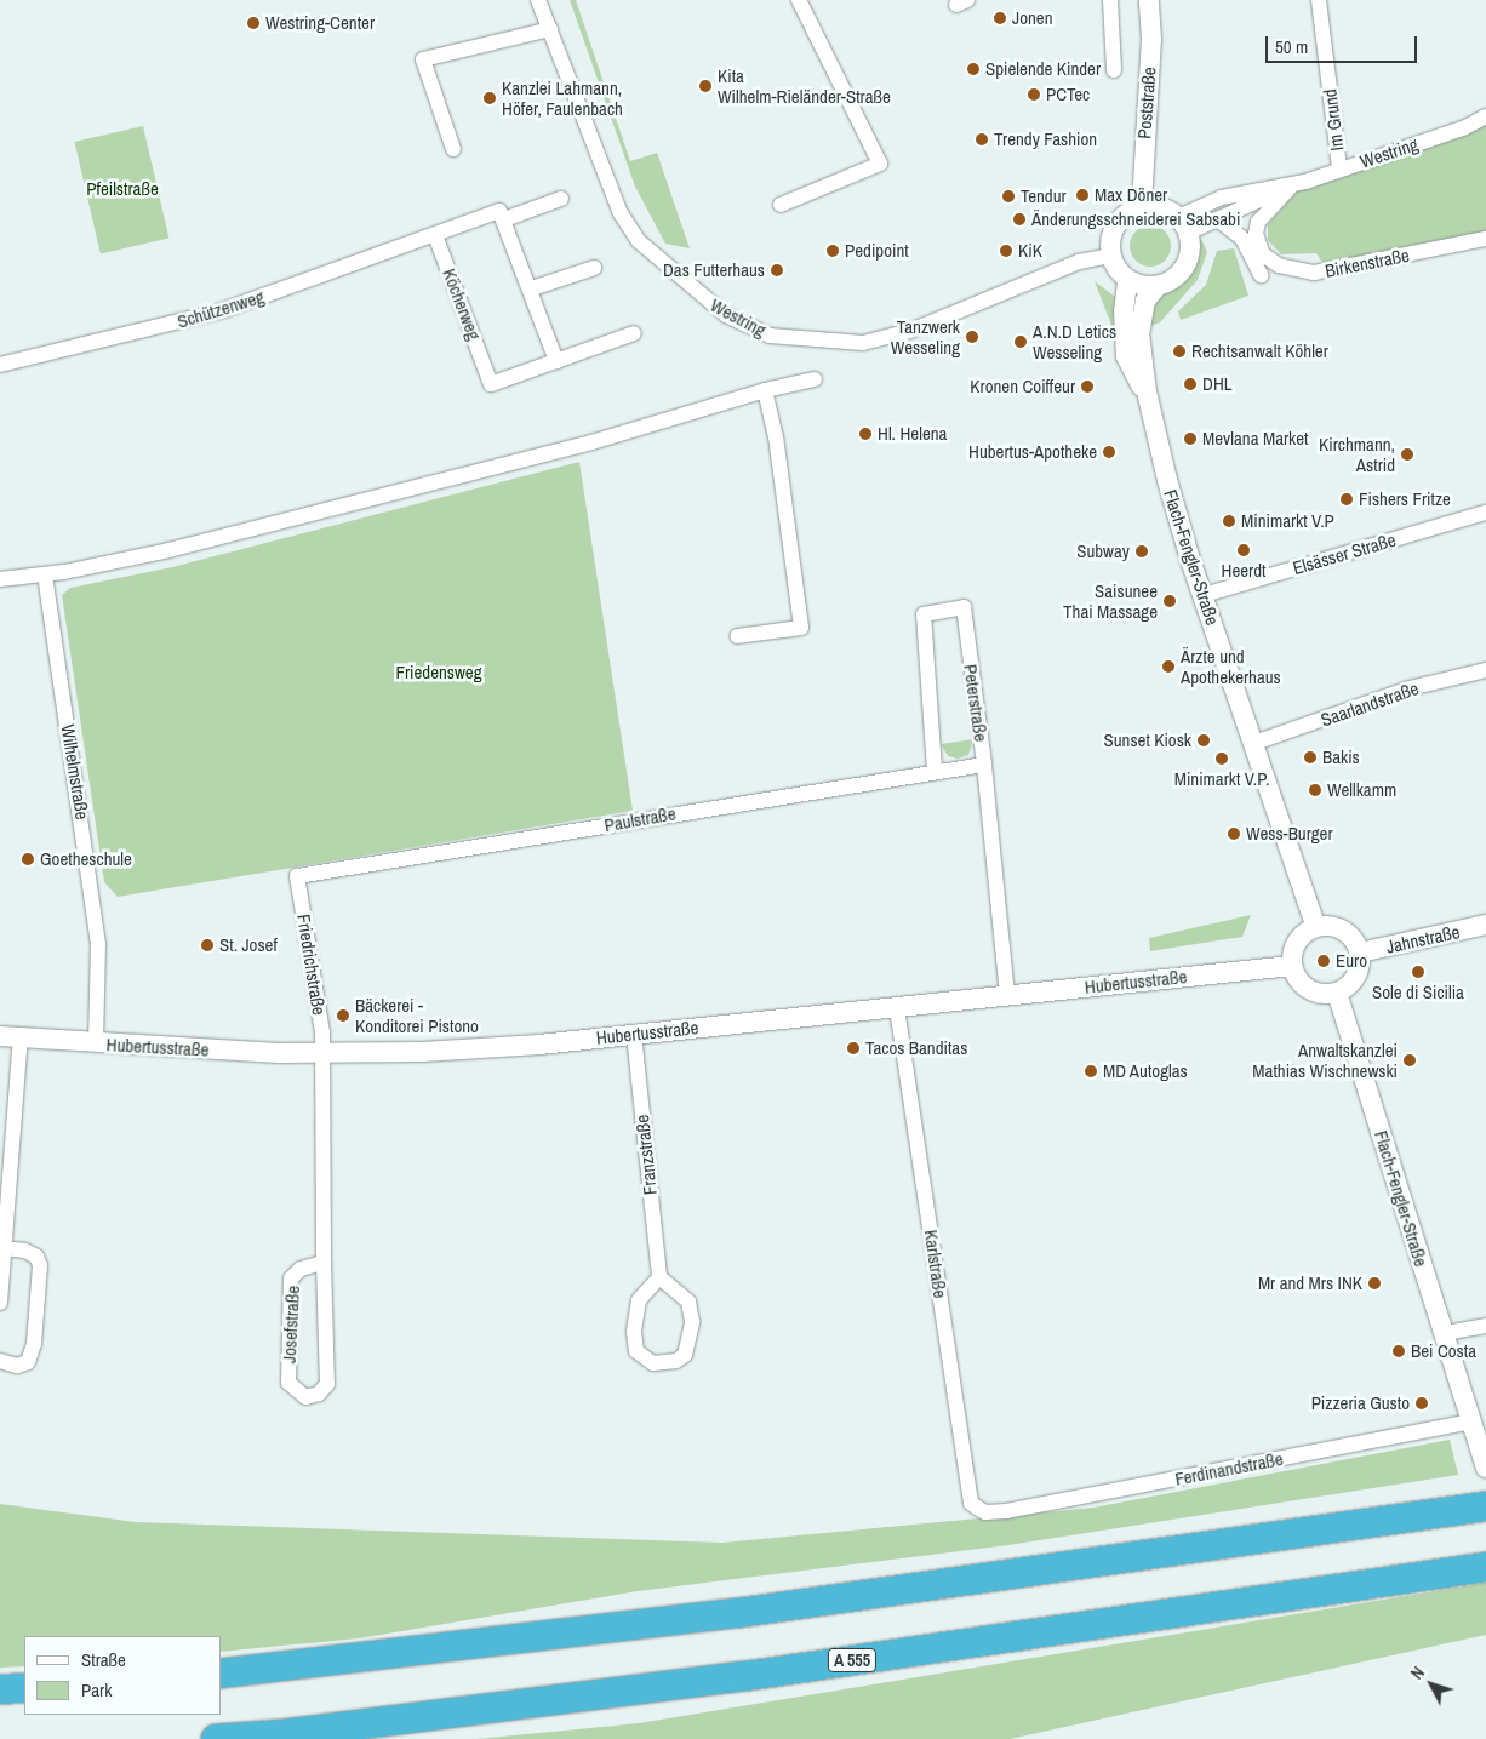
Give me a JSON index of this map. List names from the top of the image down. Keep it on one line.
{"streets":{"highway":["A 555"],"street":["Poststraße","Im Grund","Westring","Birkenstraße","Köcherweg","Schützenweg","Elsässer Straße","Flach-Fengler-Straße","Peterstraße","Saarlandstraße","Wilhelmstraße","Paulstraße","Jahnstraße","Friedrichstraße","Hubertusstraße","Franzstraße","Karlstraße","Josefstraße","Ferdinandstraße"]},"crossings":[["Poststraße","Westring"],["Poststraße","Flach-Fengler-Straße"],["Im Grund","Westring"],["Westring","Birkenstraße"],["Westring","Flach-Fengler-Straße"],["Köcherweg","Schützenweg"],["Elsässer Straße","Flach-Fengler-Straße"],["Flach-Fengler-Straße","Saarlandstraße"],["Flach-Fengler-Straße","Jahnstraße"],["Flach-Fengler-Straße","Hubertusstraße"],["Flach-Fengler-Straße","Ferdinandstraße"],["Peterstraße","Paulstraße"],["Peterstraße","Hubertusstraße"],["Wilhelmstraße","Hubertusstraße"],["Paulstraße","Friedrichstraße"],["Jahnstraße","Hubertusstraße"],["Friedrichstraße","Hubertusstraße"],["Friedrichstraße","Josefstraße"],["Hubertusstraße","Franzstraße"],["Hubertusstraße","Karlstraße"],["Hubertusstraße","Josefstraße"],["Karlstraße","Ferdinandstraße"]],"parks":["Pfeilstraße","Friedensweg"],"places":["Jonen","Westring-Center","Spielende Kinder","Kita Wilhelm-Rieländer-Straße","PCTec","Kanzlei Lahmann, Höfer, Faulenbach","Trendy Fashion","Max Döner","Tendur","Änderungsschneiderei Sabsabi","Pedipoint","KiK","Das Futterhaus","Tanzwerk Wesseling","A.N.D Letics Wesseling","Rechtsanwalt Köhler","DHL","Kronen Coiffeur","Hl. Helena","Mevlana Market","Hubertus-Apotheke","Kirchmann, Astrid","Fishers Fritze","Minimarkt V.P","Heerdt","Subway","Saisunee Thai Massage","Ärzte und Apothekerhaus","Sunset Kiosk","Bakis","Minimarkt V.P.","Wellkamm","Wess-Burger","Goetheschule","St. Josef","Euro","Sole di Sicilia","Bäckerei - Konditorei Pistono","Tacos Banditas","Anwaltskanzlei Mathias Wischnewski","MD Autoglas","Mr and Mrs INK","Bei Costa","Pizzeria Gusto"],"legend":["Straße","Park"],"scale_bar":"50 m","north":"top left"}
